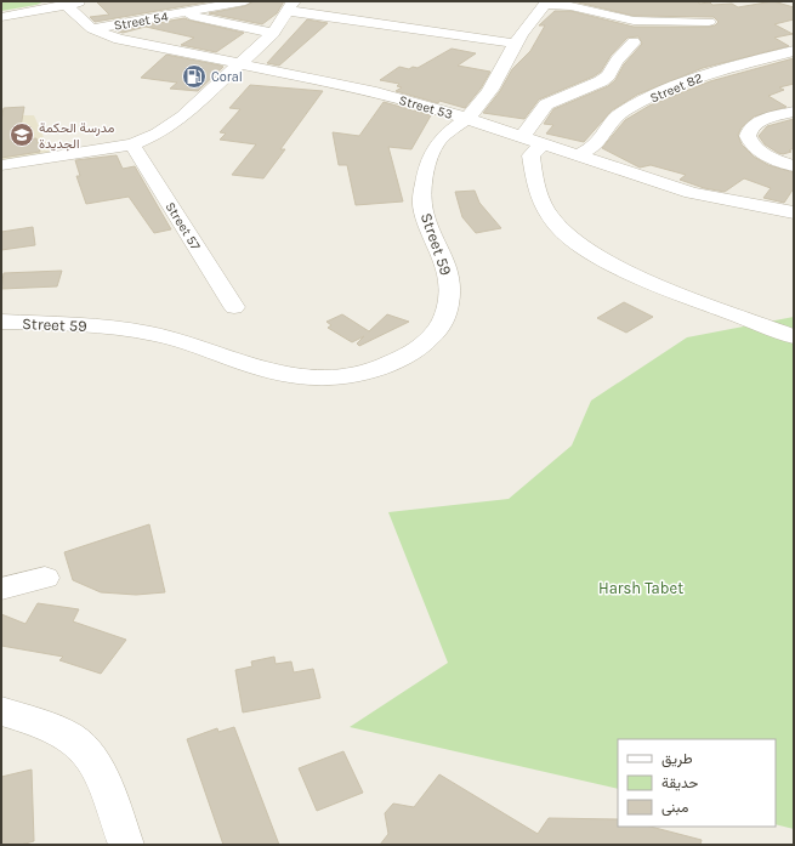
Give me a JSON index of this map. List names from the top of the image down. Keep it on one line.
{"streets":{"street":["Street 54","Street 82","Street 53","Street 57","Street 59"]},"crossings":[["Street 54","Street 53"],["Street 82","Street 53"],["Street 53","Street 59"]],"parks":["Harsh Tabet"],"places":{"fuel station":["Coral"],"school or university":["مدرسة الحكمة الجديدة"]},"legend":["طريق","حديقة","مبنى"]}
